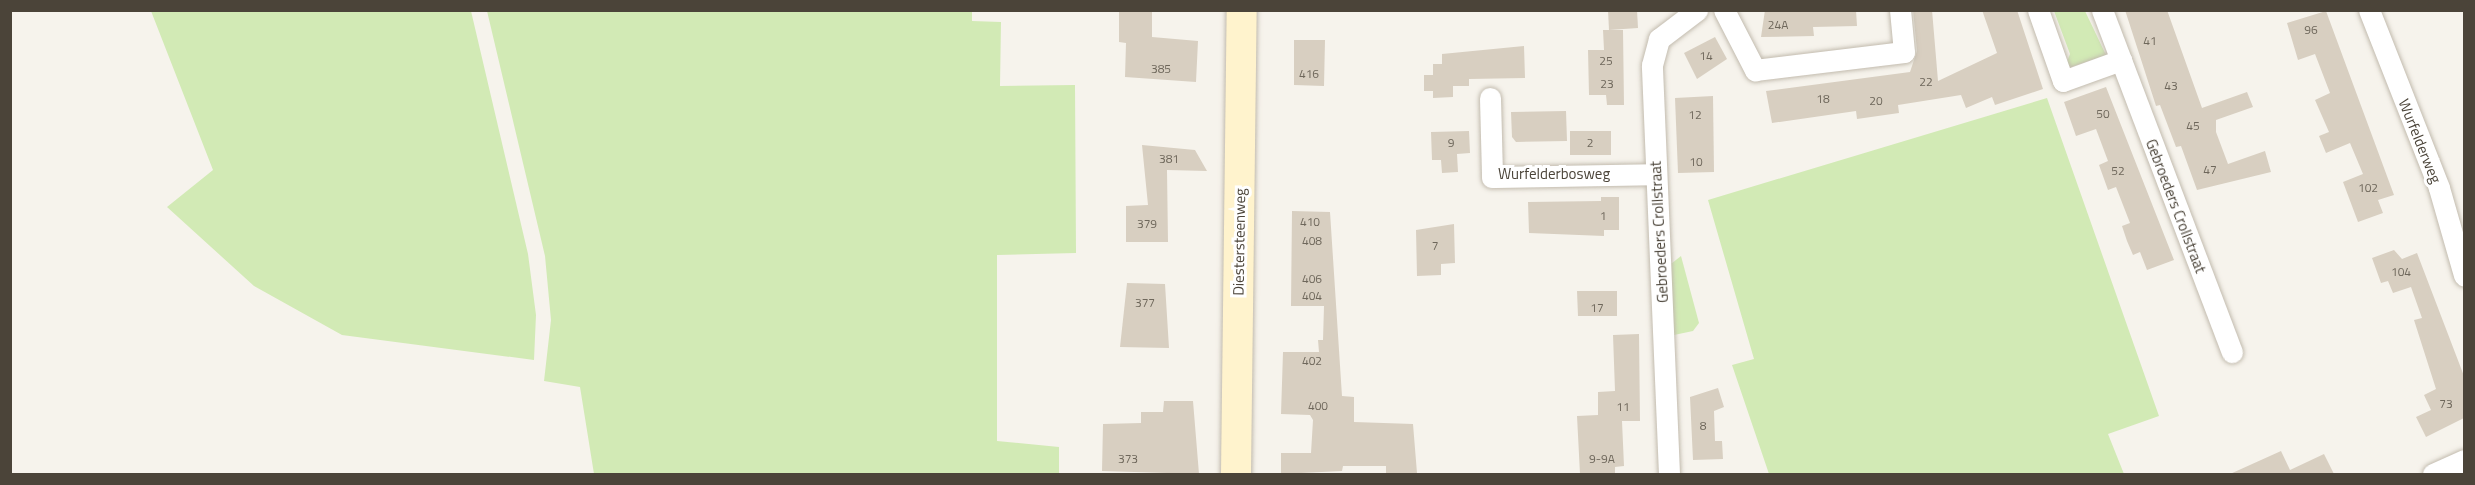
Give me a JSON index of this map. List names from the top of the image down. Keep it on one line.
{"streets":{"main road":["Diestersteenweg"],"street":["Wurfelderweg","Wurfelderbosweg","Gebroeders Crollstraat"]},"crossings":[["Wurfelderbosweg","Gebroeders Crollstraat"]],"house_numbers":["24A","96","41","14","25","385","416","22","23","43","18","20","50","12","45","9","2","381","10","47","52","102","1","410","379","408","7","104","406","404","377","17","402","73","400","11","8","373","9-9A"]}
